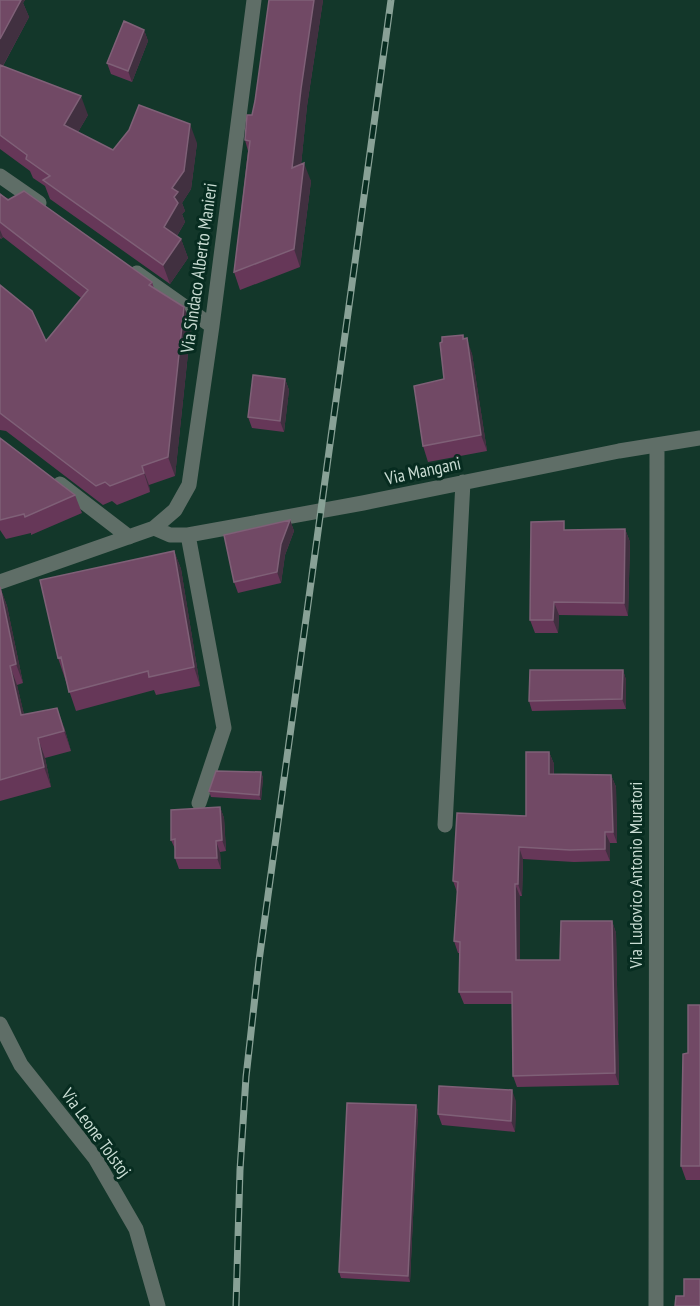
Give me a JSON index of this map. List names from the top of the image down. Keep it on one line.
{"streets":{"street":["Via Sindaco Alberto Manieri","Via Mangani","Via Ludovico Antonio Muratori","Via Leone Tolstoj"]},"crossings":[["Via Sindaco Alberto Manieri","Via Mangani"],["Via Mangani","Via Ludovico Antonio Muratori"]]}
